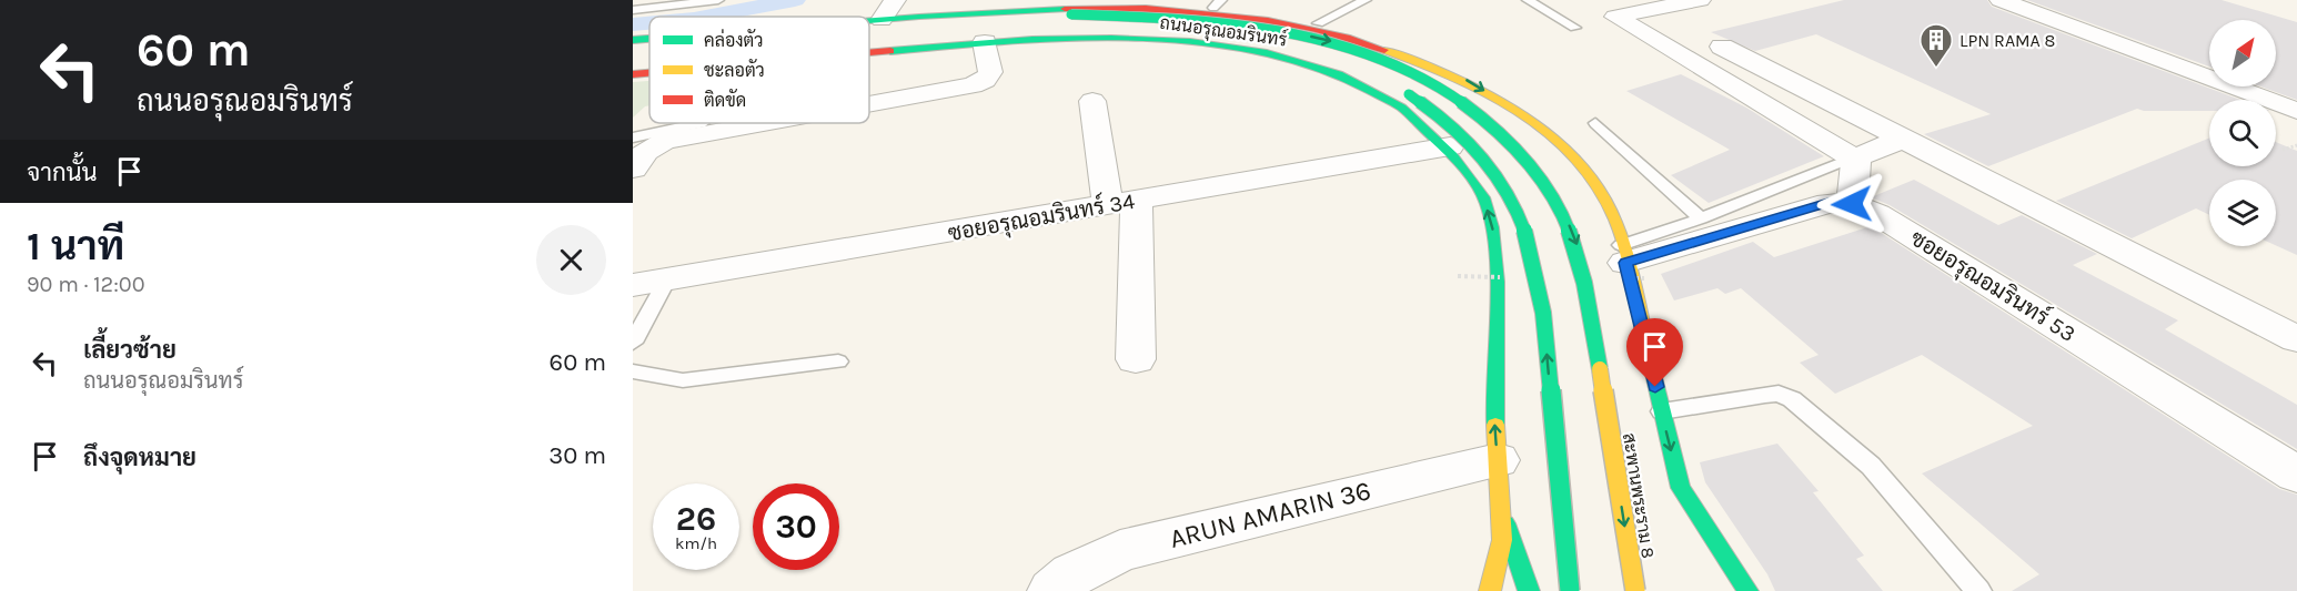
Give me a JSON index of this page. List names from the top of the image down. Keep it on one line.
{"streets":{"street":["ถนนอรุณอมรินทร์","ซอยอรุณอมรินทร์ 34","ซอยอรุณอมรินทร์ 53","สะพานพระราม 8","ARUN AMARIN 36"]},"crossings":[["ถนนอรุณอมรินทร์","ซอยอรุณอมรินทร์ 34"],["ถนนอรุณอมรินทร์","ซอยอรุณอมรินทร์ 53"],["ถนนอรุณอมรินทร์","ARUN AMARIN 36"]],"one_way":["สะพานพระราม 8"],"places":{"building":["LPN RAMA 8"]},"legend":["คล่องตัว","ชะลอตัว","ติดขัด"],"north":"top right","page":{"turn":["60 m","ถนนอรุณอมรินทร์"],"then":"จากนั้น","heading":["1 นาที","90 m · 12:00"],"list":[{"name":"เลี้ยวซ้าย","note":"ถนนอรุณอมรินทร์","value":"60 m"},{"name":"ถึงจุดหมาย","value":"30 m"}],"speed":"26 km/h","limit":"30"}}
